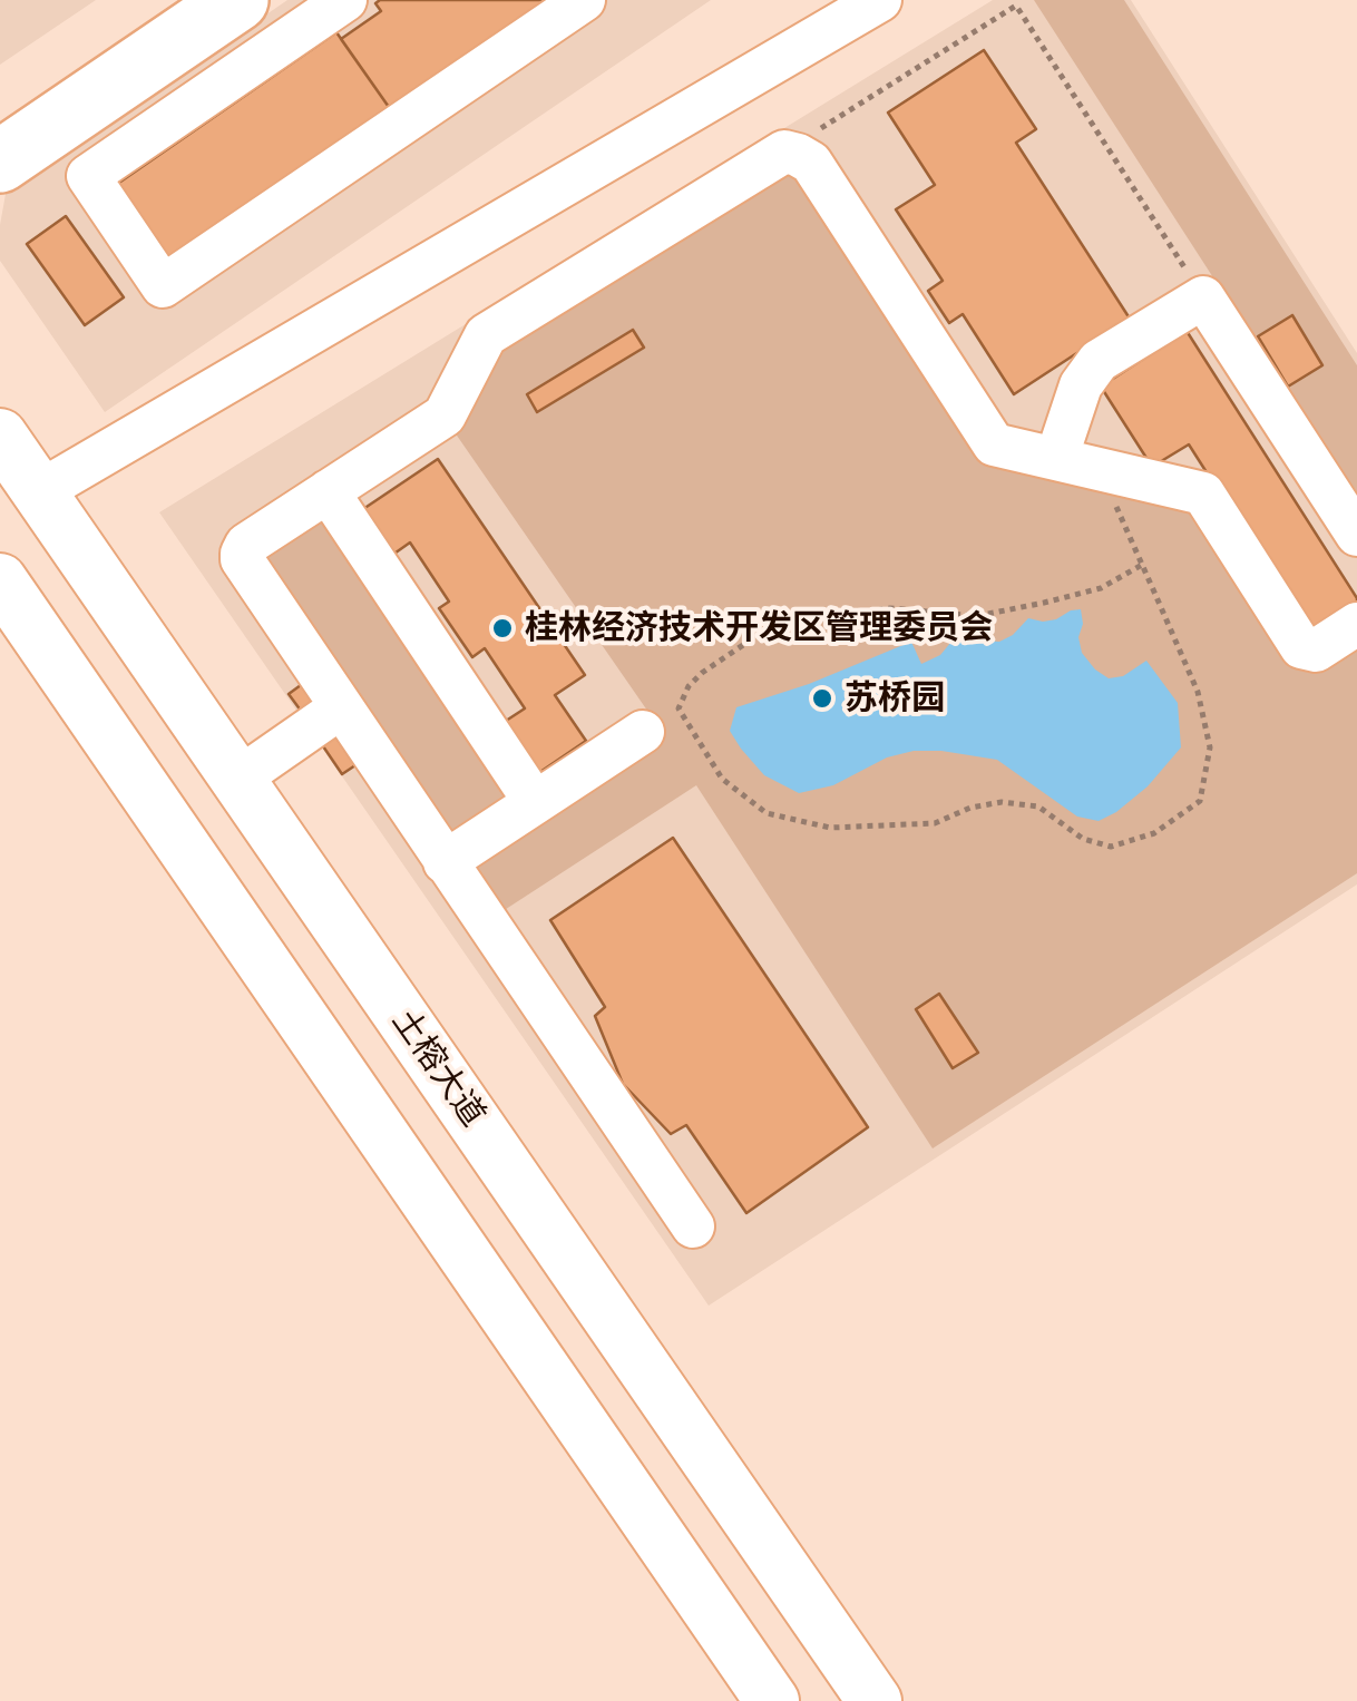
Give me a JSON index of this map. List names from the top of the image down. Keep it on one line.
{"streets":{"main road":["土榕大道"]},"places":["桂林经济技术开发区管理委员会","苏桥园"]}
